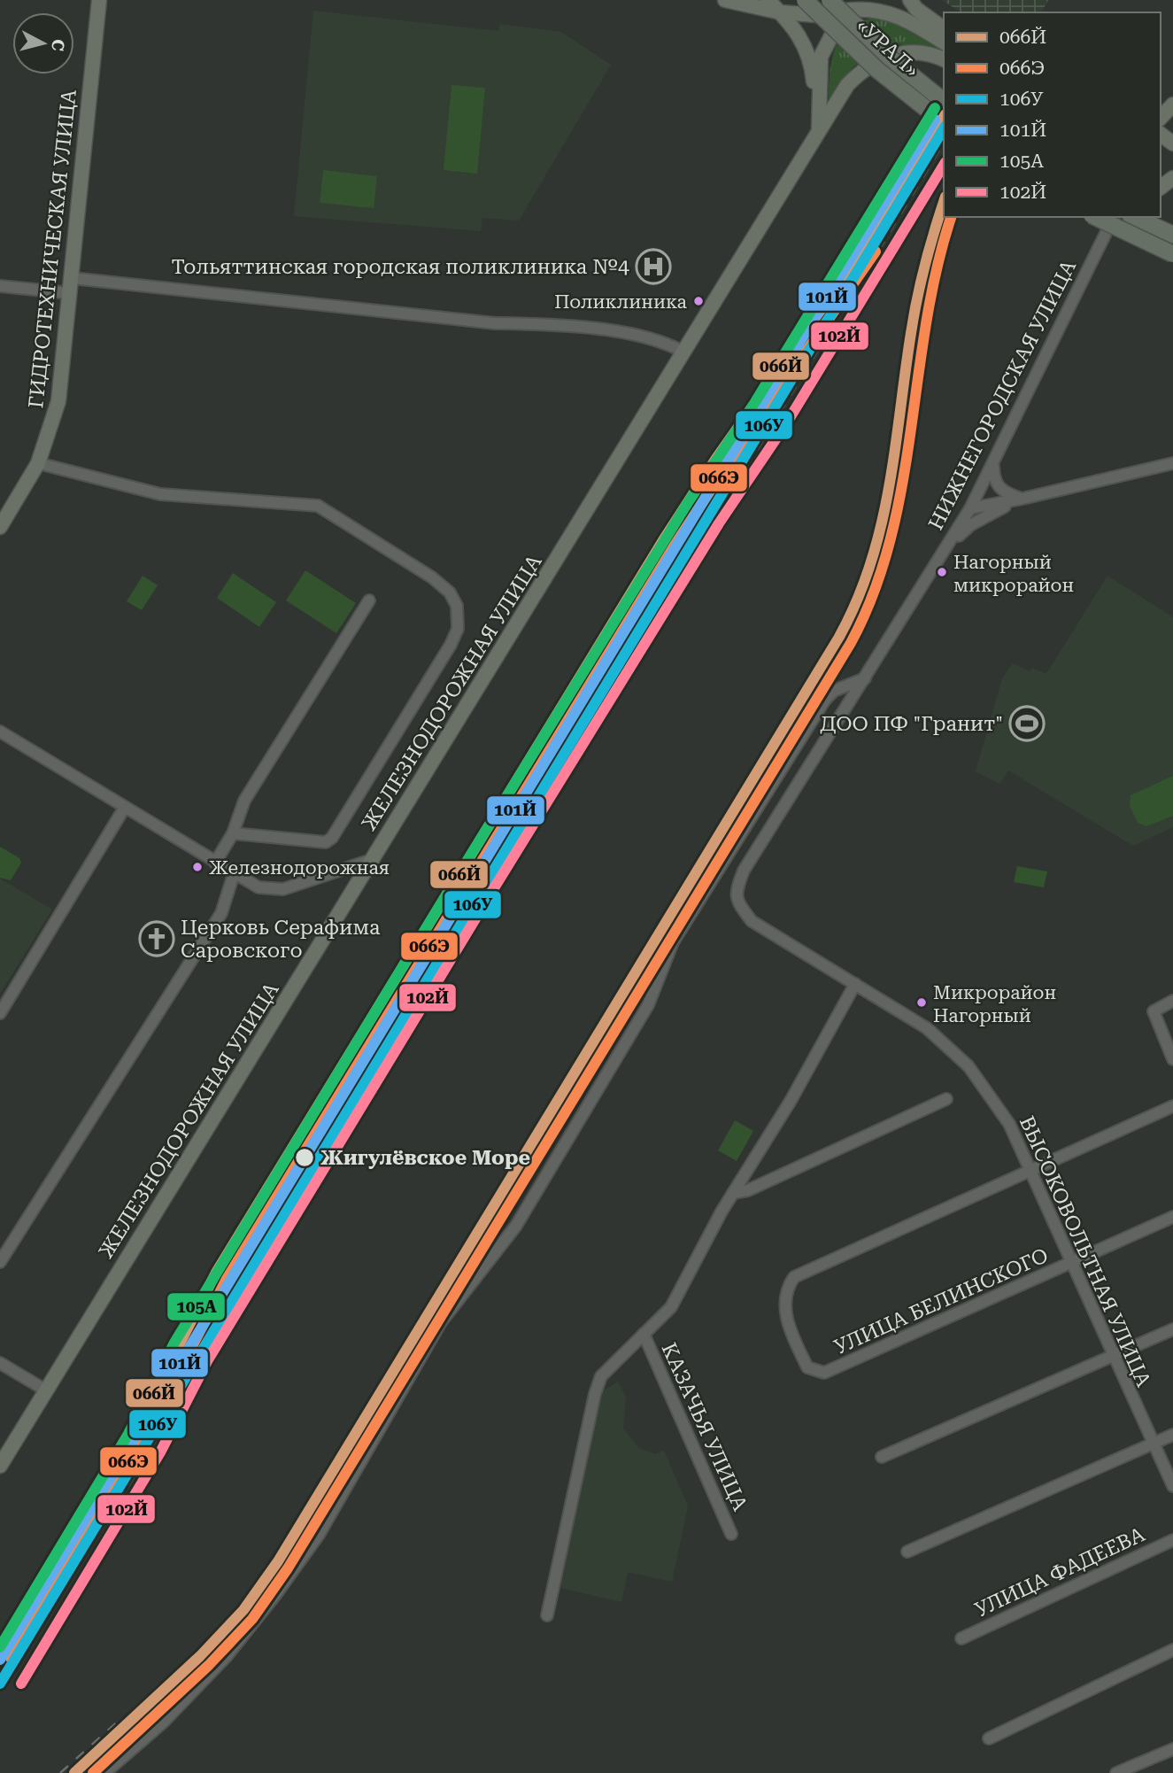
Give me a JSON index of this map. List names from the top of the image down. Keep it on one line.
{"streets":{"highway":["«УРАЛ»"],"main road":["ГИДРОТЕХНИЧЕСКАЯ УЛИЦА","ЖЕЛЕЗНОДОРОЖНАЯ УЛИЦА"],"street":["НИЖНЕГОРОДСКАЯ УЛИЦА","ВЫСОКОВОЛЬТНАЯ УЛИЦА","УЛИЦА БЕЛИНСКОГО","КАЗАЧЬЯ УЛИЦА","УЛИЦА ФАДЕЕВА"]},"crossings":[["НИЖНЕГОРОДСКАЯ УЛИЦА","ВЫСОКОВОЛЬТНАЯ УЛИЦА"],["ВЫСОКОВОЛЬТНАЯ УЛИЦА","УЛИЦА БЕЛИНСКОГО"]],"places":{"hospital":["Тольяттинская городская поликлиника №4"],"other":["Поликлиника","Нагорный микрорайон","Железнодорожная","Микрорайон Нагорный","Жигулёвское Море"],"sports":["ДОО ПФ \"Гранит\""],"church":["Церковь Серафима Саровского"]},"lines":["transit line 105А","transit line 066Й","transit line 101Й","transit line 106У","transit line 102Й","transit line 066Э"],"legend":["066Й","066Э","106У","101Й","105А","102Й"],"north":"right"}
